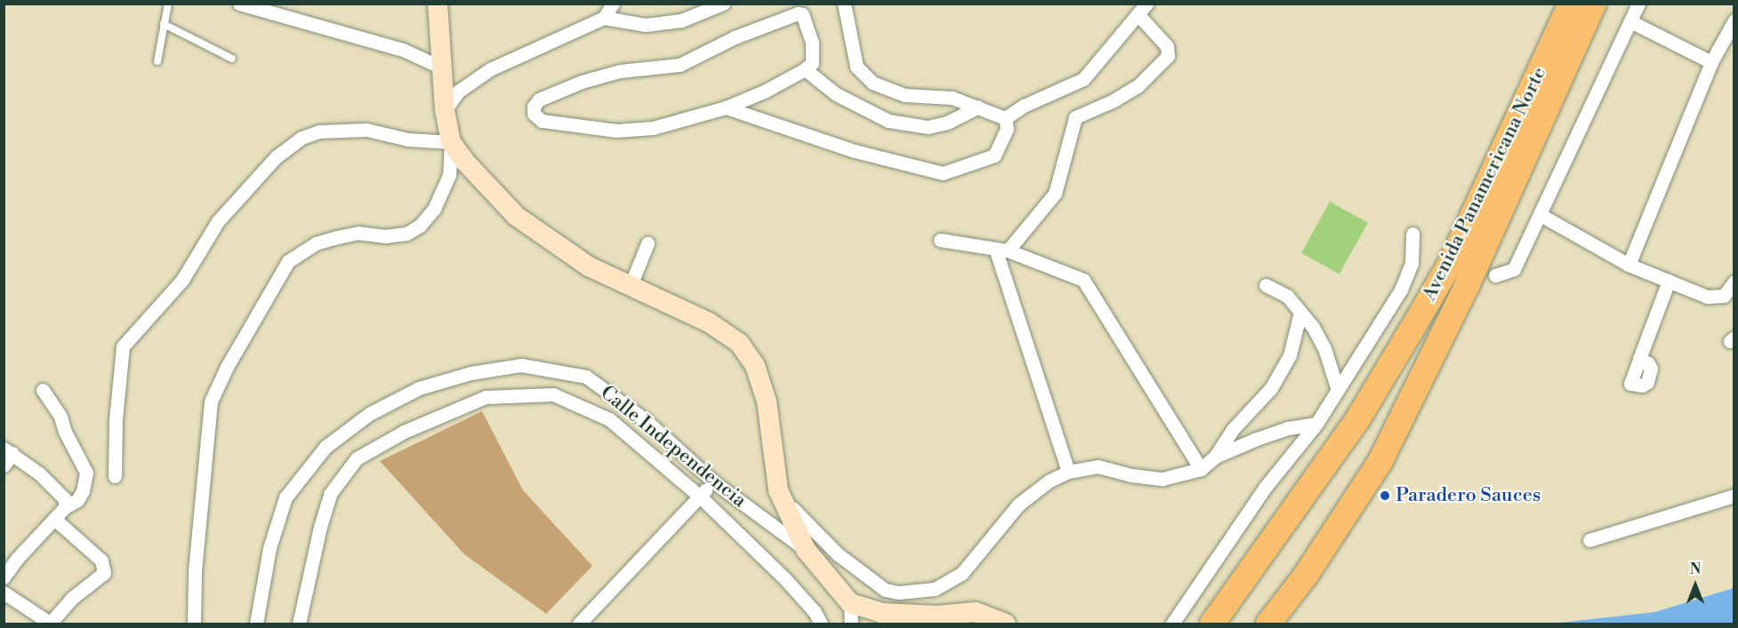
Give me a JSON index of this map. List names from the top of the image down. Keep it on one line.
{"streets":{"highway":["Avenida Panamericana Norte"],"street":["Calle Independencia"]},"places":["Paradero Sauces"],"north":"top"}
